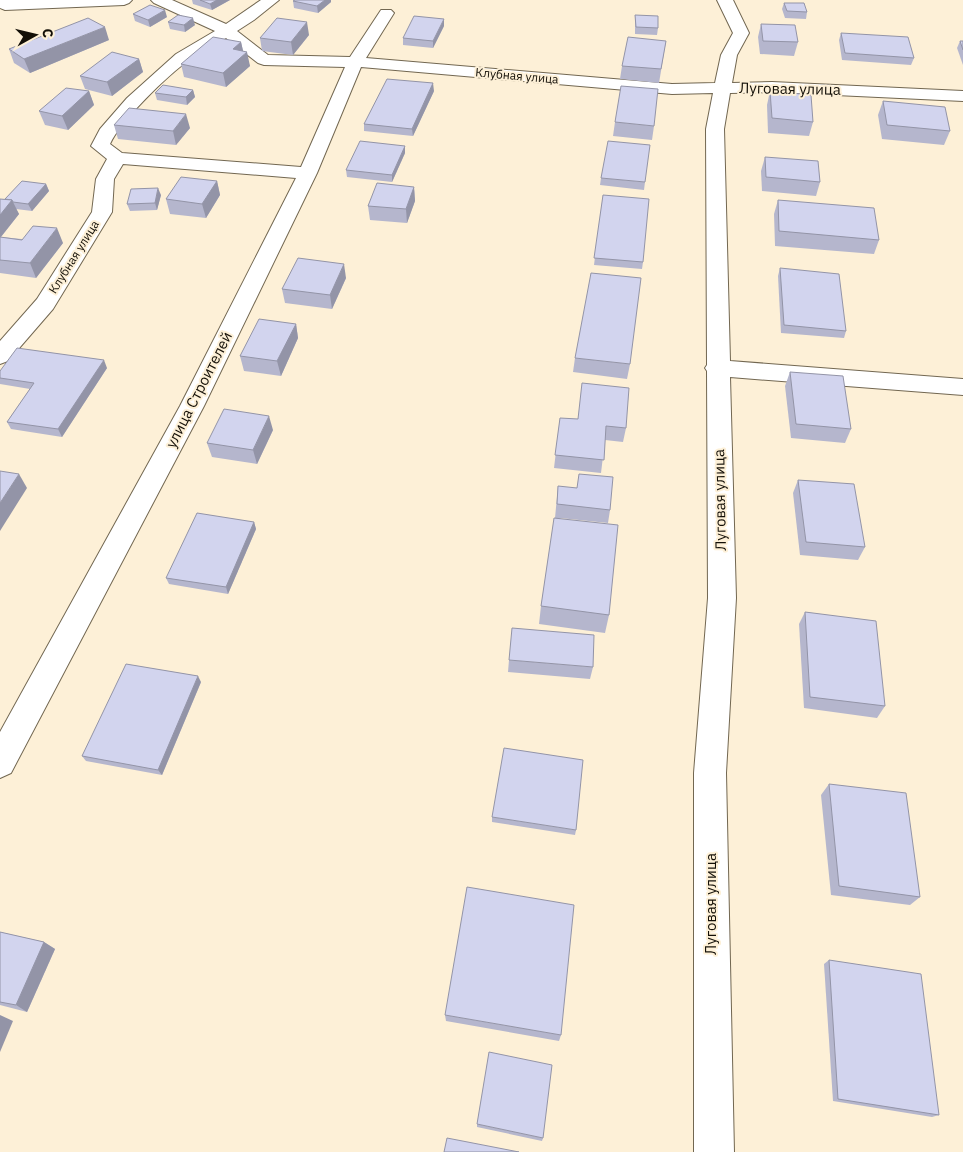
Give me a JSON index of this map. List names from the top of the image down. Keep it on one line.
{"streets":{"street":["Клубная улица","Луговая улица","улица Строителей"]},"crossings":[["Клубная улица","Луговая улица"],["Клубная улица","улица Строителей"]],"north":"right"}
